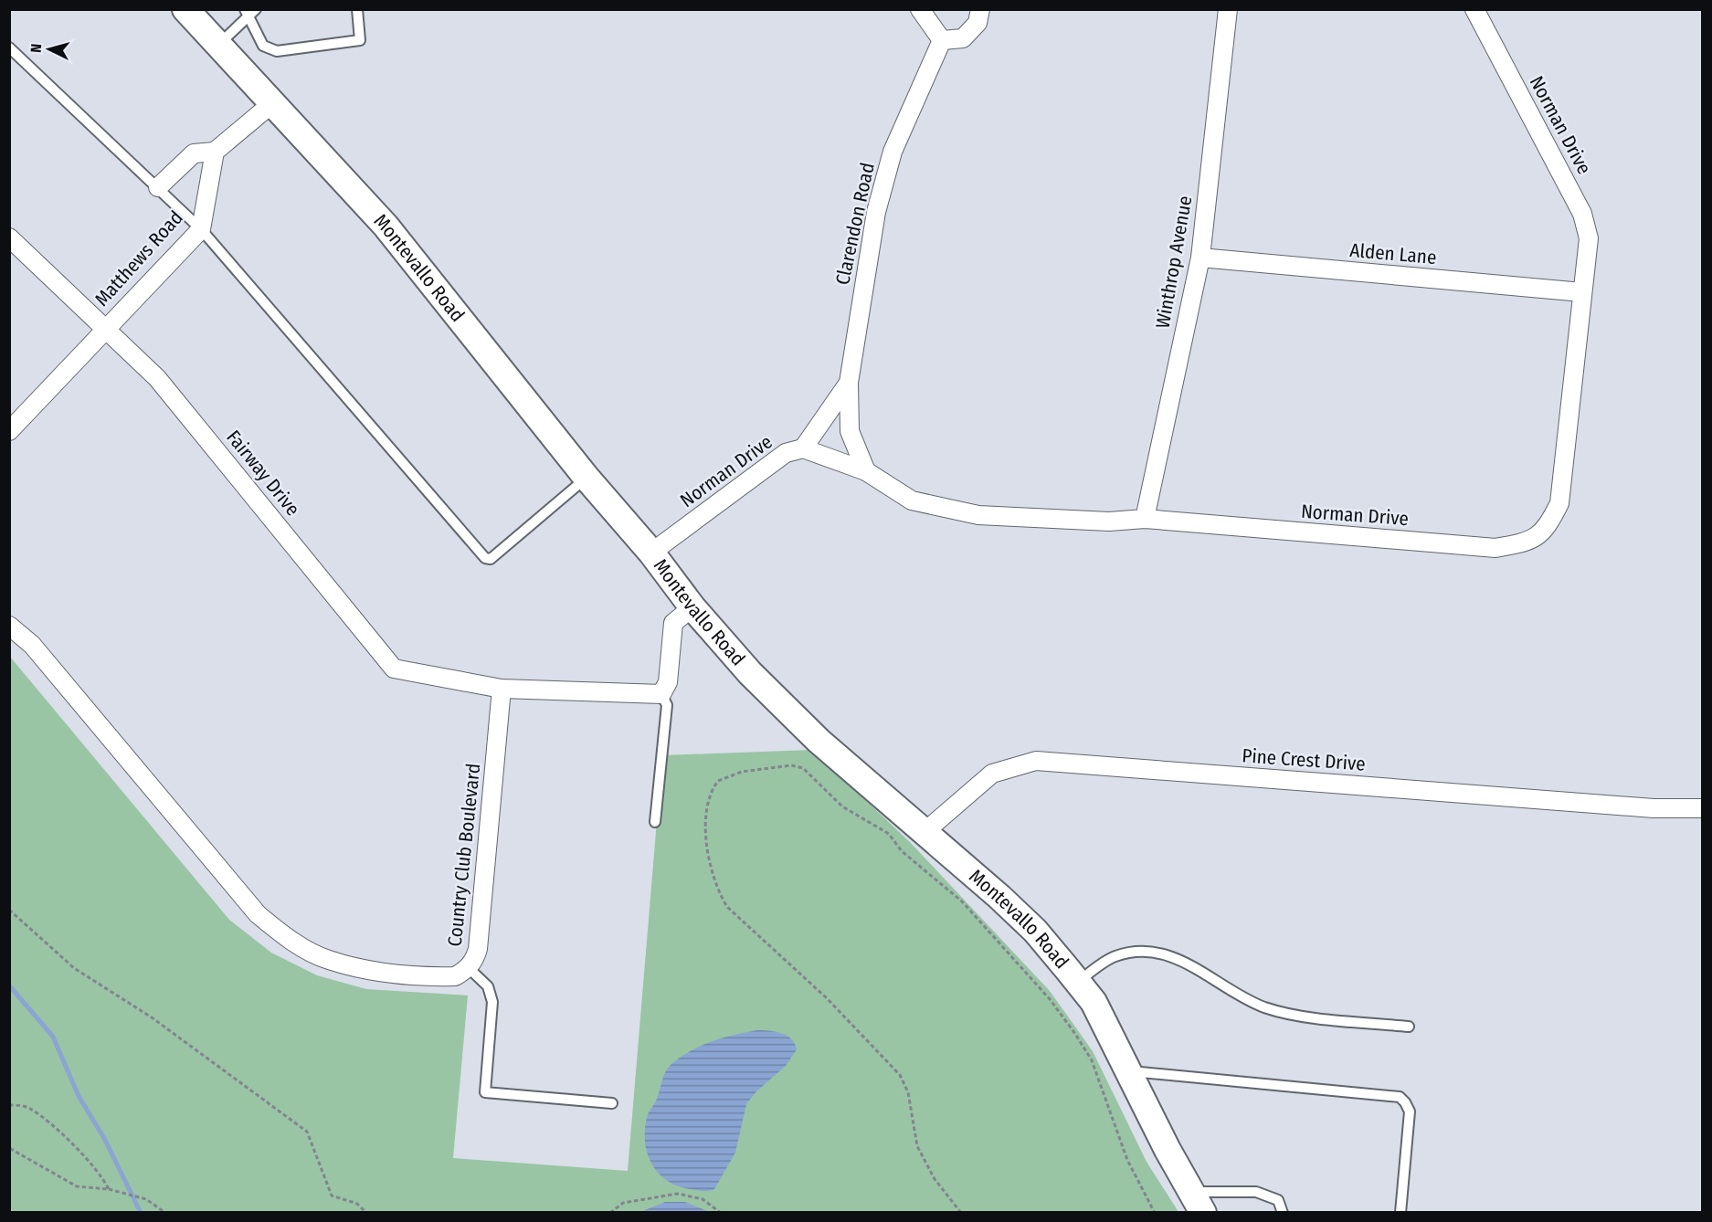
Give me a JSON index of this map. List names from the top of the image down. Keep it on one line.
{"streets":{"main road":["Montevallo Road"],"street":["Norman Drive","Clarendon Road","Alden Lane","Matthews Road","Winthrop Avenue","Fairway Drive","Pine Crest Drive","Country Club Boulevard"]},"crossings":[["Norman Drive","Clarendon Road"],["Norman Drive","Alden Lane"],["Norman Drive","Winthrop Avenue"],["Norman Drive","Montevallo Road"],["Alden Lane","Winthrop Avenue"],["Matthews Road","Fairway Drive"],["Montevallo Road","Pine Crest Drive"],["Fairway Drive","Country Club Boulevard"]],"north":"left"}
